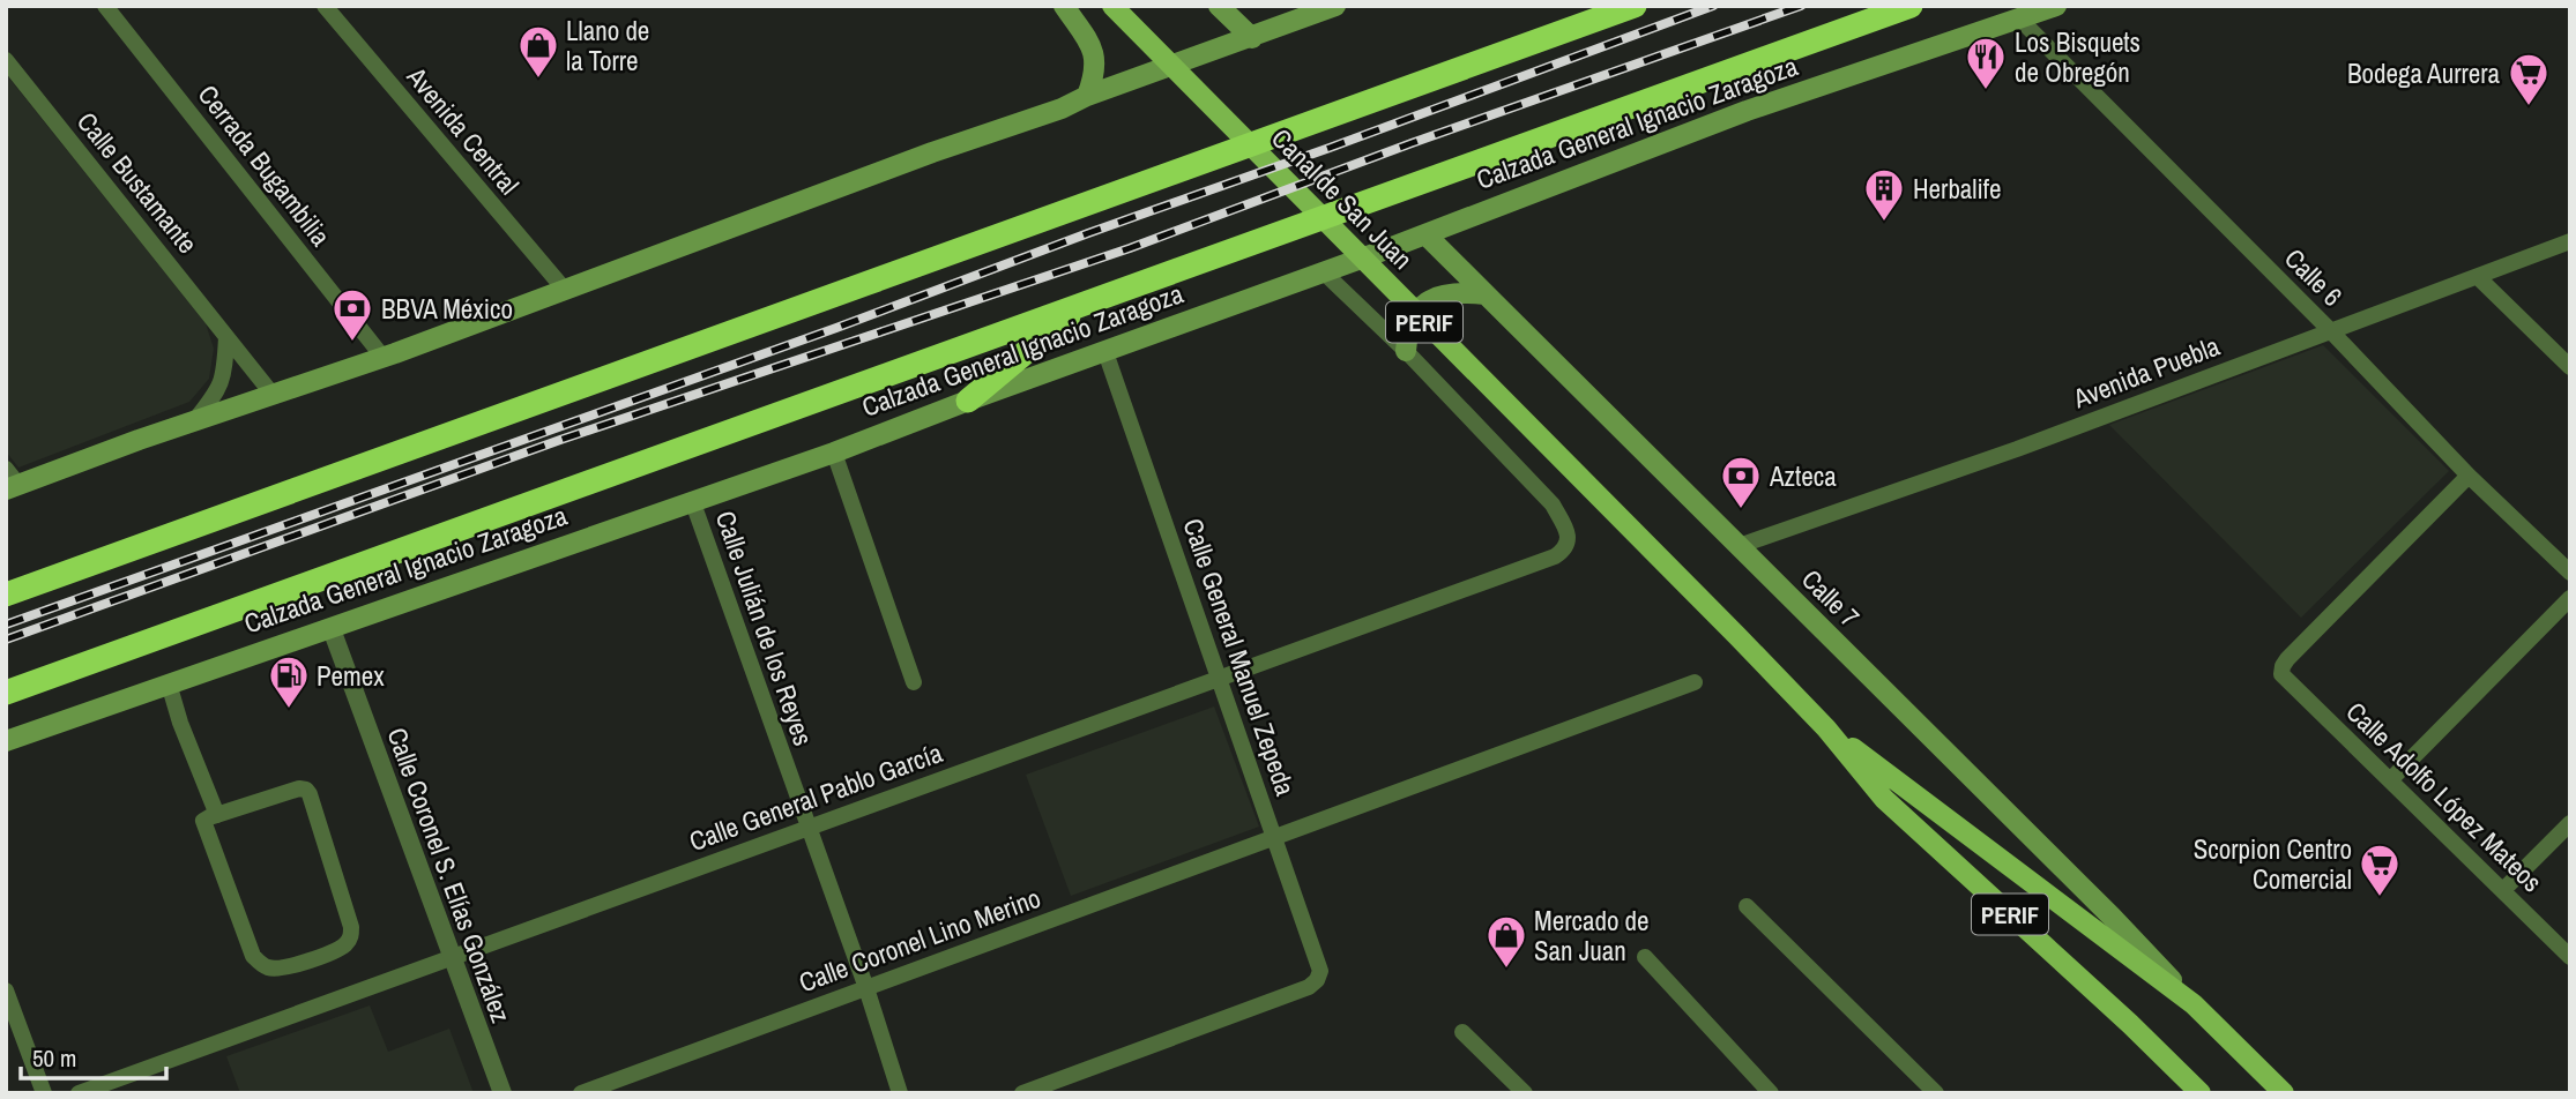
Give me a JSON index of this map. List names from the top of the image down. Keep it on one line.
{"streets":{"highway":["Calzada General Ignacio Zaragoza"],"main road":["Canal de San Juan","PERIF","Calle 7"],"street":["Avenida Central","Cerrada Bugambilia","Calle Bustamante","Calle 6","Avenida Puebla","Calle Julián de los Reyes","Calle General Manuel Zepeda","Calle General Pablo García","Calle Adolfo López Mateos","Calle Coronel S. Elías González","Calle Coronel Lino Merino"]},"crossings":[["Calzada General Ignacio Zaragoza","Calle 6"],["Calzada General Ignacio Zaragoza","Calle 7"],["Calzada General Ignacio Zaragoza","Calle Julián de los Reyes"],["Calzada General Ignacio Zaragoza","Calle General Manuel Zepeda"],["Calzada General Ignacio Zaragoza","Calle Coronel S. Elías González"],["Canal de San Juan","Calle 7"],["Calle 6","Avenida Puebla"],["Calle 6","Calle Adolfo López Mateos"],["Avenida Puebla","Calle 7"],["Calle Julián de los Reyes","Calle General Pablo García"],["Calle Julián de los Reyes","Calle Coronel Lino Merino"],["Calle General Manuel Zepeda","Calle General Pablo García"],["Calle General Manuel Zepeda","Calle Coronel Lino Merino"],["Calle General Pablo García","Calle Coronel S. Elías González"]],"places":{"shop":["Llano de la Torre","Mercado de San Juan"],"restaurant":["Los Bisquets de Obregón"],"supermarket":["Bodega Aurrera","Scorpion Centro Comercial"],"building":["Herbalife"],"bank":["BBVA México","Azteca"],"fuel station":["Pemex"]},"scale_bar":"50 m"}
